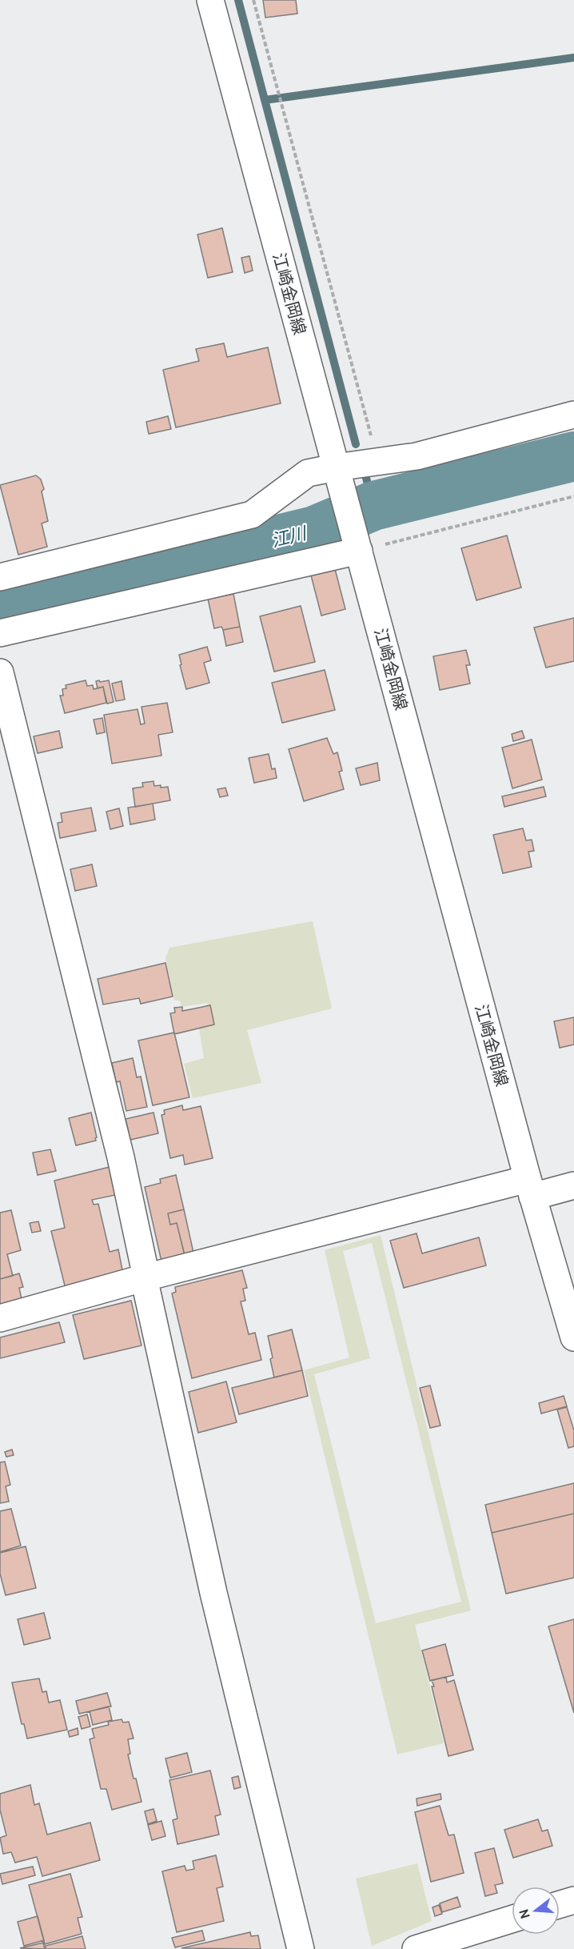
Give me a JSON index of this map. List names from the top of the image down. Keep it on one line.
{"streets":{"street":["江崎金岡線"]},"water":["江川"],"north":"left"}
